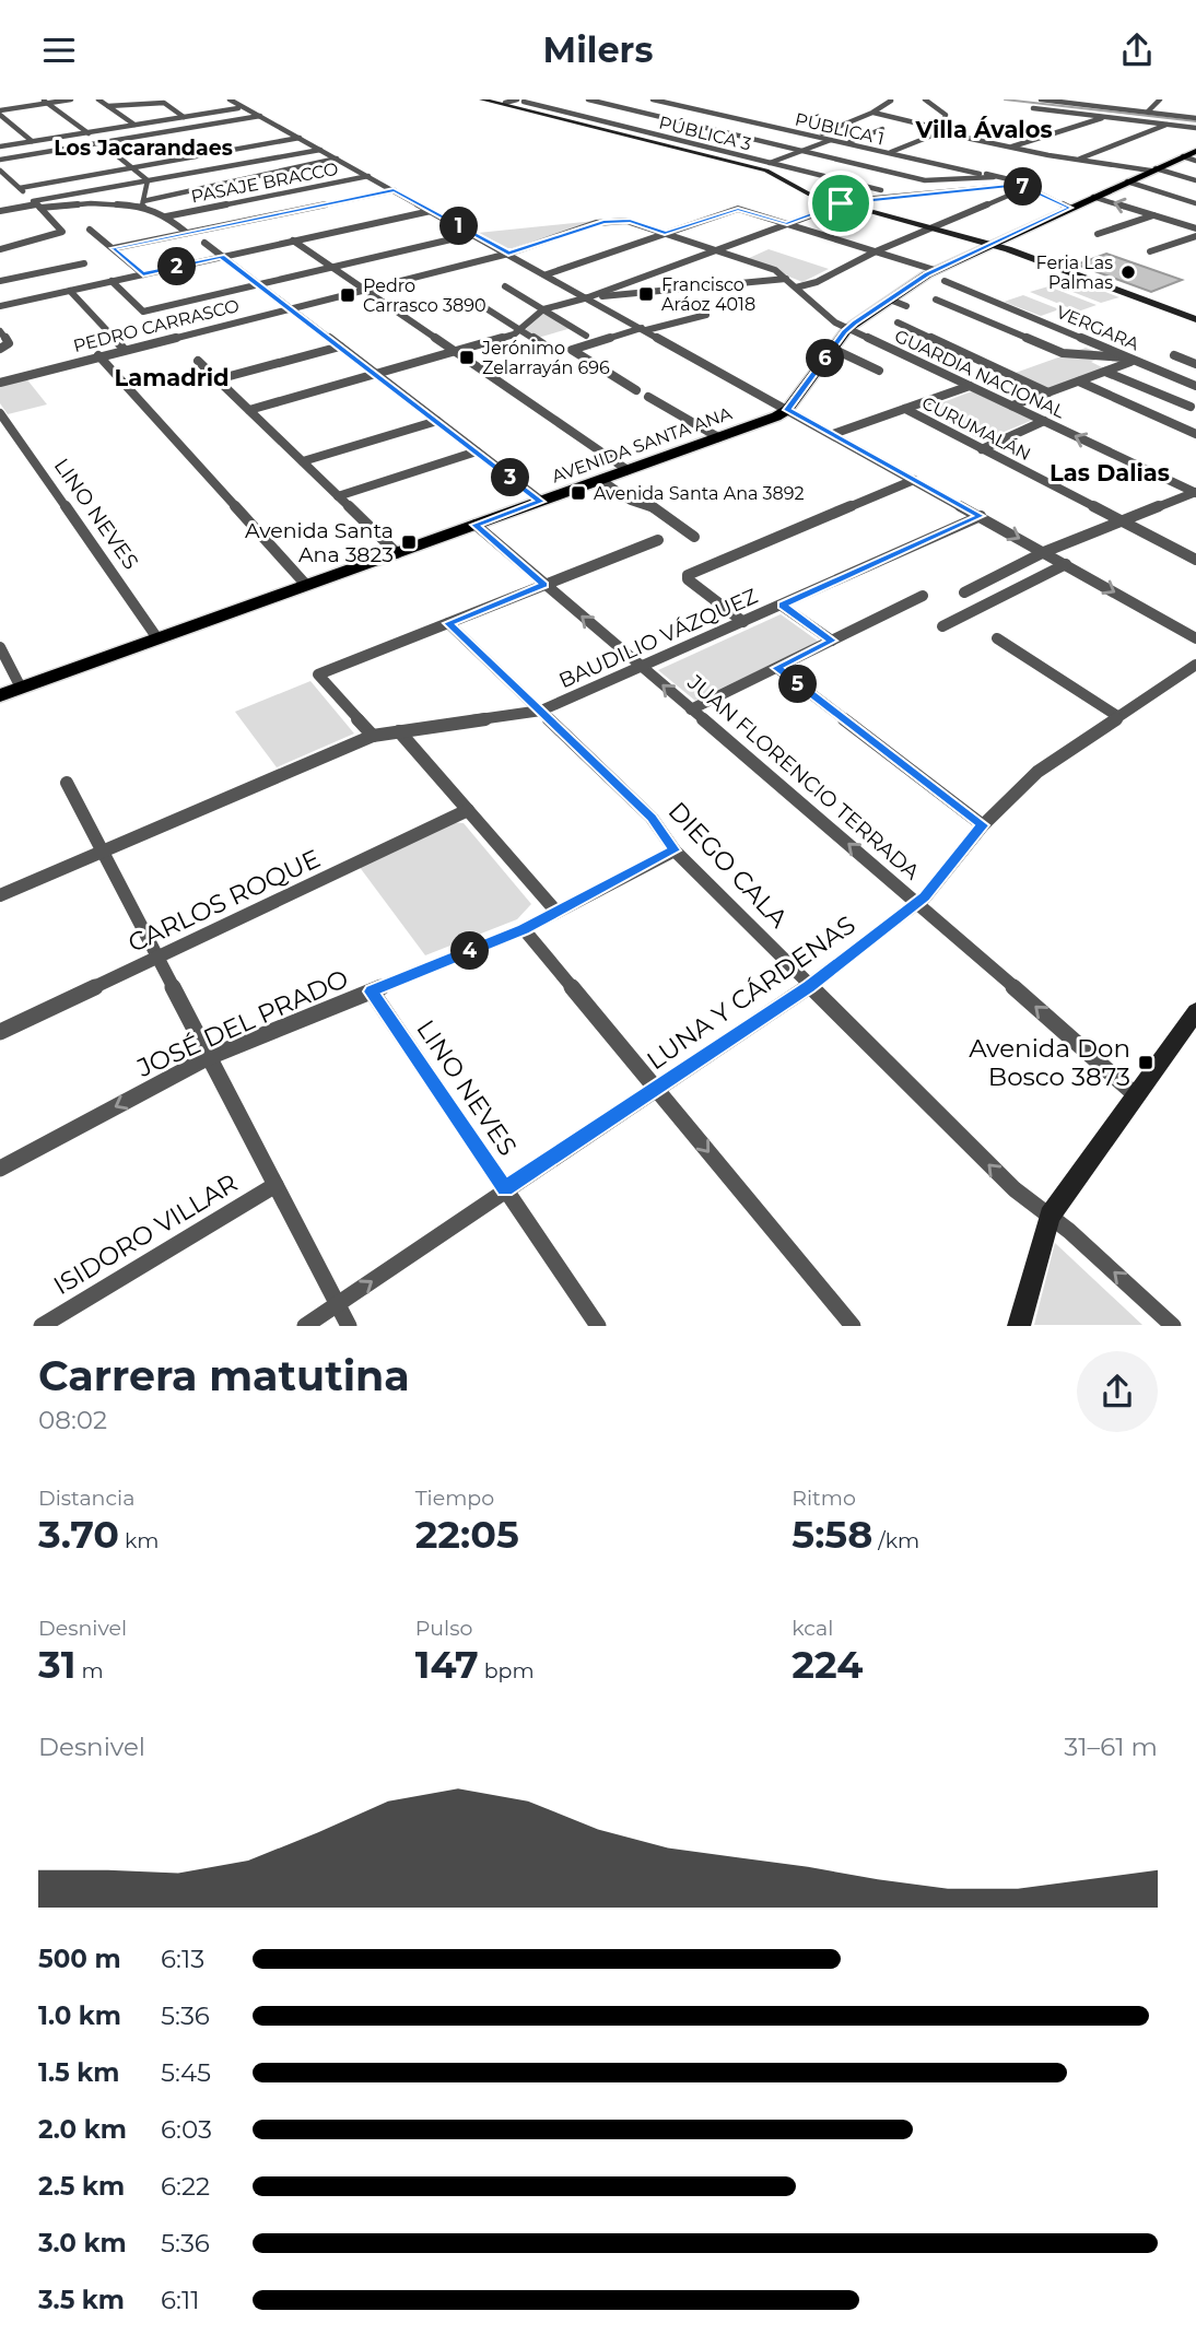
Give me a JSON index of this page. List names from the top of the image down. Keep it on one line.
{"streets":{"main road":["AVENIDA SANTA ANA"],"street":["PÚBLICA 1","PÚBLICA 3","PASAJE BRACCO","PEDRO CARRASCO","VERGARA","GUARDIA NACIONAL","CURUMALÁN","LINO NEVES","BAUDILIO VÁZQUEZ","JUAN FLORENCIO TERRADA","DIEGO CALA","CARLOS ROQUE","LUNA Y CÁRDENAS","JOSÉ DEL PRADO","ISIDORO VILLAR"]},"crossings":[["PEDRO CARRASCO","GUARDIA NACIONAL"],["AVENIDA SANTA ANA","LINO NEVES"],["AVENIDA SANTA ANA","JUAN FLORENCIO TERRADA"],["LINO NEVES","LUNA Y CÁRDENAS"],["LINO NEVES","JOSÉ DEL PRADO"],["BAUDILIO VÁZQUEZ","JUAN FLORENCIO TERRADA"],["BAUDILIO VÁZQUEZ","DIEGO CALA"],["JUAN FLORENCIO TERRADA","LUNA Y CÁRDENAS"],["DIEGO CALA","LUNA Y CÁRDENAS"],["DIEGO CALA","JOSÉ DEL PRADO"]],"one_way":["DIEGO CALA"],"districts":["Villa Ávalos","Los Jacarandaes","Lamadrid","Las Dalias"],"places":{"other":["Feria Las Palmas"],"transit":["Francisco Aráoz 4018","Pedro Carrasco 3890","Jerónimo Zelarrayán 696","Avenida Santa Ana 3892","Avenida Santa Ana 3823","Avenida Don Bosco 3873"]},"page":{"header":"Milers","pins":["7","1","2","6","3","5","4"],"heading":["Carrera matutina","08:02"],"stats":[["Distancia","3.70 km"],["Tiempo","22:05"],["Ritmo","5:58 /km"],["Desnivel","31 m"],["Pulso","147 bpm"],["kcal","224"]],"chart":["Desnivel","31–61 m"],"list":[{"name":"500 m","note":"6:13"},{"name":"1.0 km","note":"5:36"},{"name":"1.5 km","note":"5:45"},{"name":"2.0 km","note":"6:03"},{"name":"2.5 km","note":"6:22"},{"name":"3.0 km","note":"5:36"},{"name":"3.5 km","note":"6:11"}]}}
